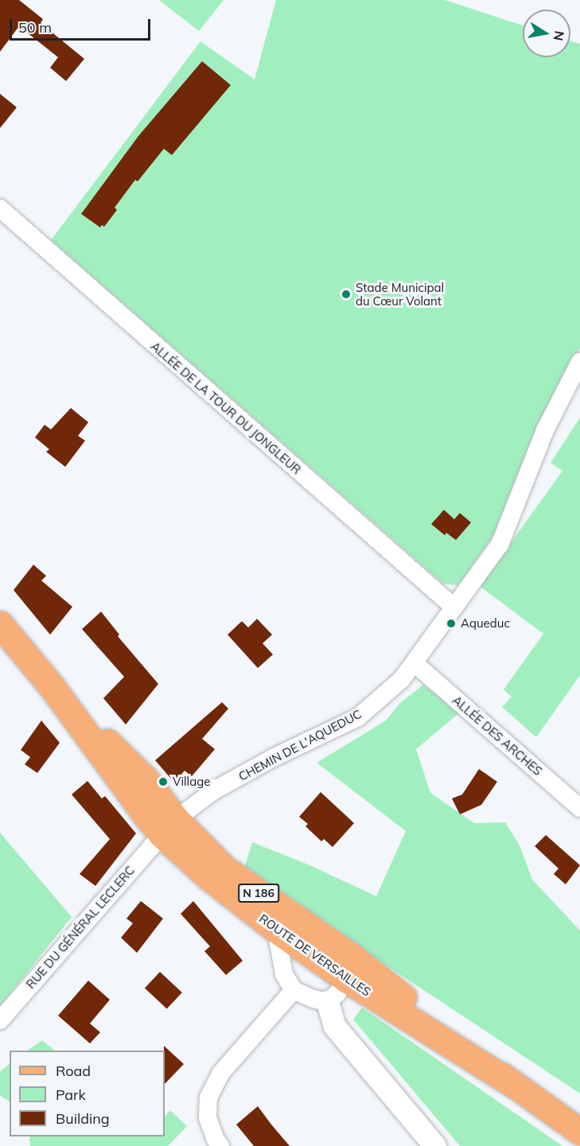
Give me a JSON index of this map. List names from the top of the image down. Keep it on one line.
{"streets":{"main road":["N 186","ROUTE DE VERSAILLES"],"street":["ALLÉE DE LA TOUR DU JONGLEUR","ALLÉE DES ARCHES","CHEMIN DE L'AQUEDUC","RUE DU GÉNÉRAL LECLERC"]},"crossings":[["ALLÉE DE LA TOUR DU JONGLEUR","CHEMIN DE L'AQUEDUC"],["ALLÉE DES ARCHES","CHEMIN DE L'AQUEDUC"],["CHEMIN DE L'AQUEDUC","RUE DU GÉNÉRAL LECLERC"],["CHEMIN DE L'AQUEDUC","ROUTE DE VERSAILLES"],["RUE DU GÉNÉRAL LECLERC","ROUTE DE VERSAILLES"]],"places":["Stade Municipal du Cœur Volant","Aqueduc","Village"],"legend":["Road","Park","Building"],"scale_bar":"50 m","north":"right"}
